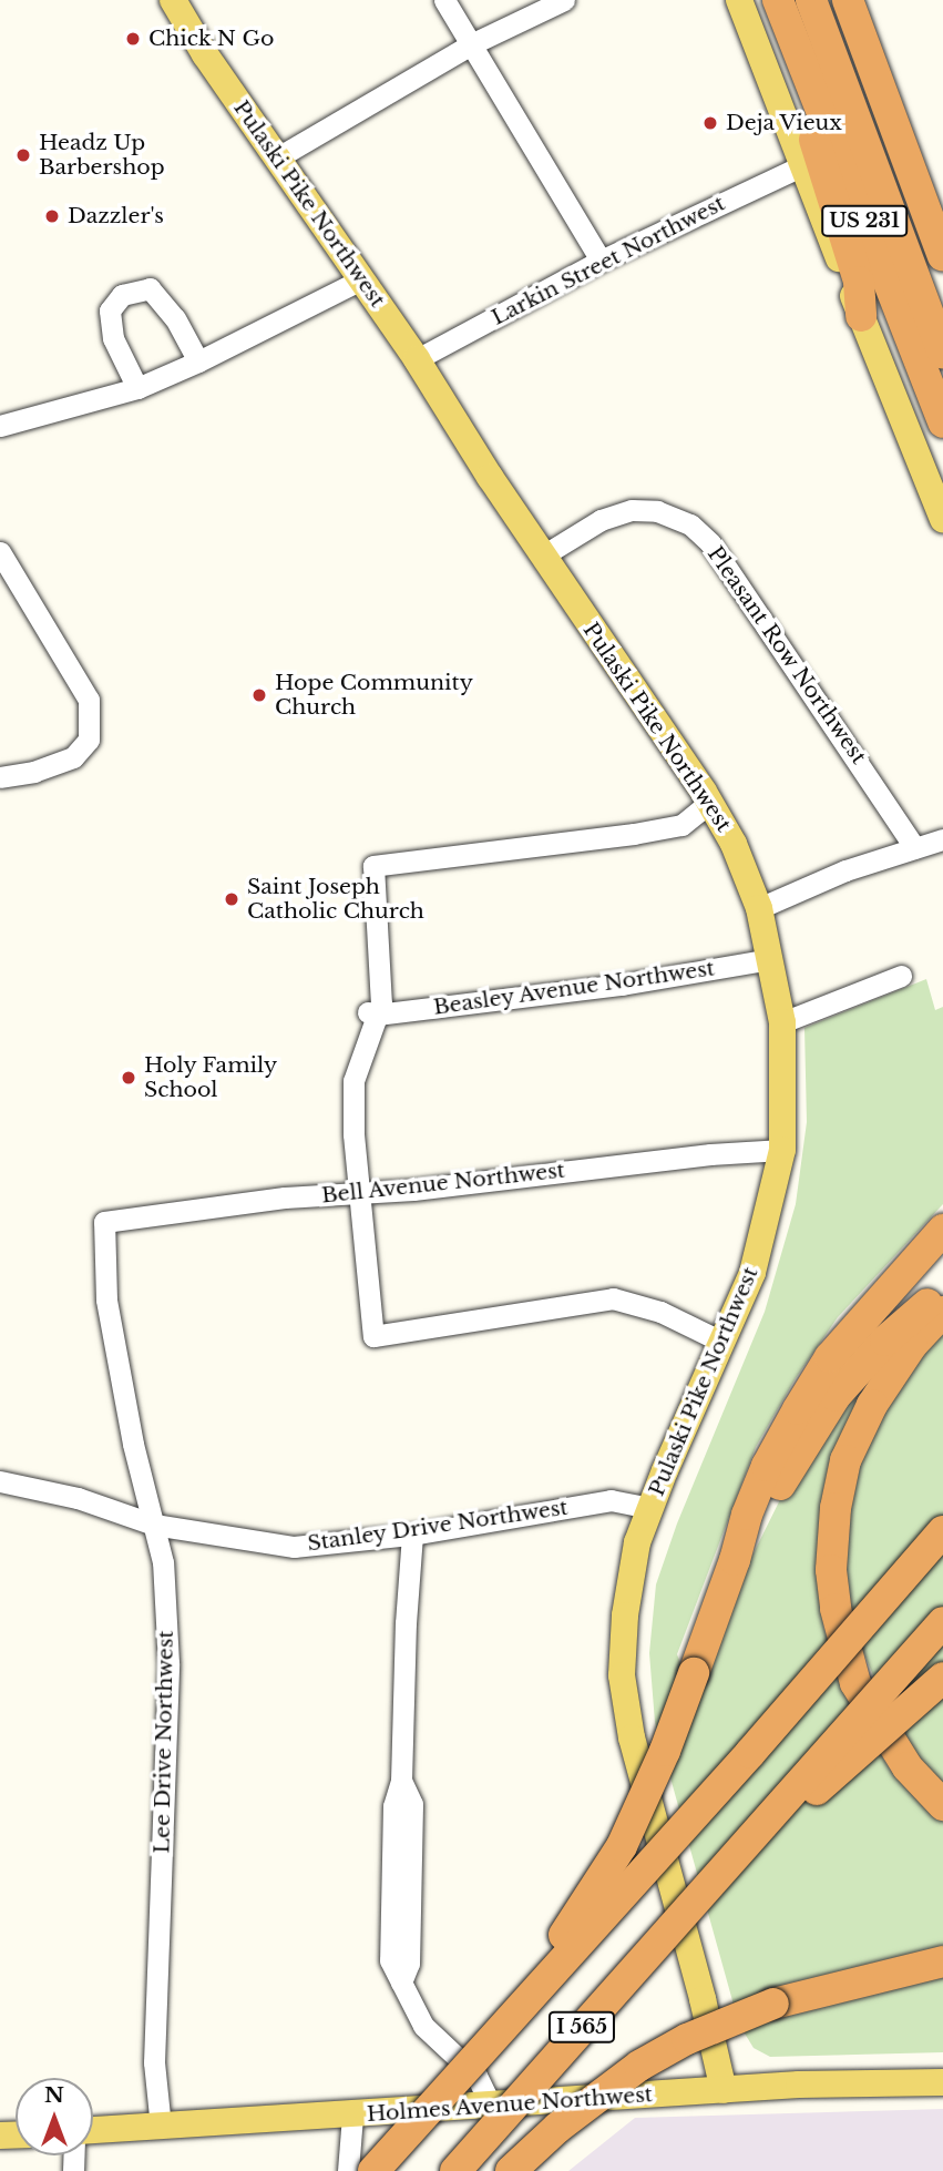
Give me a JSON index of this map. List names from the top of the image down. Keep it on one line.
{"streets":{"highway":["US 231","I 565"],"main road":["Pulaski Pike Northwest","Holmes Avenue Northwest"],"street":["Larkin Street Northwest","Pleasant Row Northwest","Beasley Avenue Northwest","Bell Avenue Northwest","Stanley Drive Northwest","Lee Drive Northwest"]},"crossings":[["Pulaski Pike Northwest","Larkin Street Northwest"],["Pulaski Pike Northwest","Pleasant Row Northwest"],["Pulaski Pike Northwest","Beasley Avenue Northwest"],["Pulaski Pike Northwest","Bell Avenue Northwest"],["Pulaski Pike Northwest","Stanley Drive Northwest"],["Pulaski Pike Northwest","Holmes Avenue Northwest"],["Bell Avenue Northwest","Lee Drive Northwest"],["Stanley Drive Northwest","Lee Drive Northwest"],["Lee Drive Northwest","Holmes Avenue Northwest"]],"places":["Chick N Go","Deja Vieux","Headz Up Barbershop","Dazzler's","Hope Community Church","Saint Joseph Catholic Church","Holy Family School"],"north":"top"}
